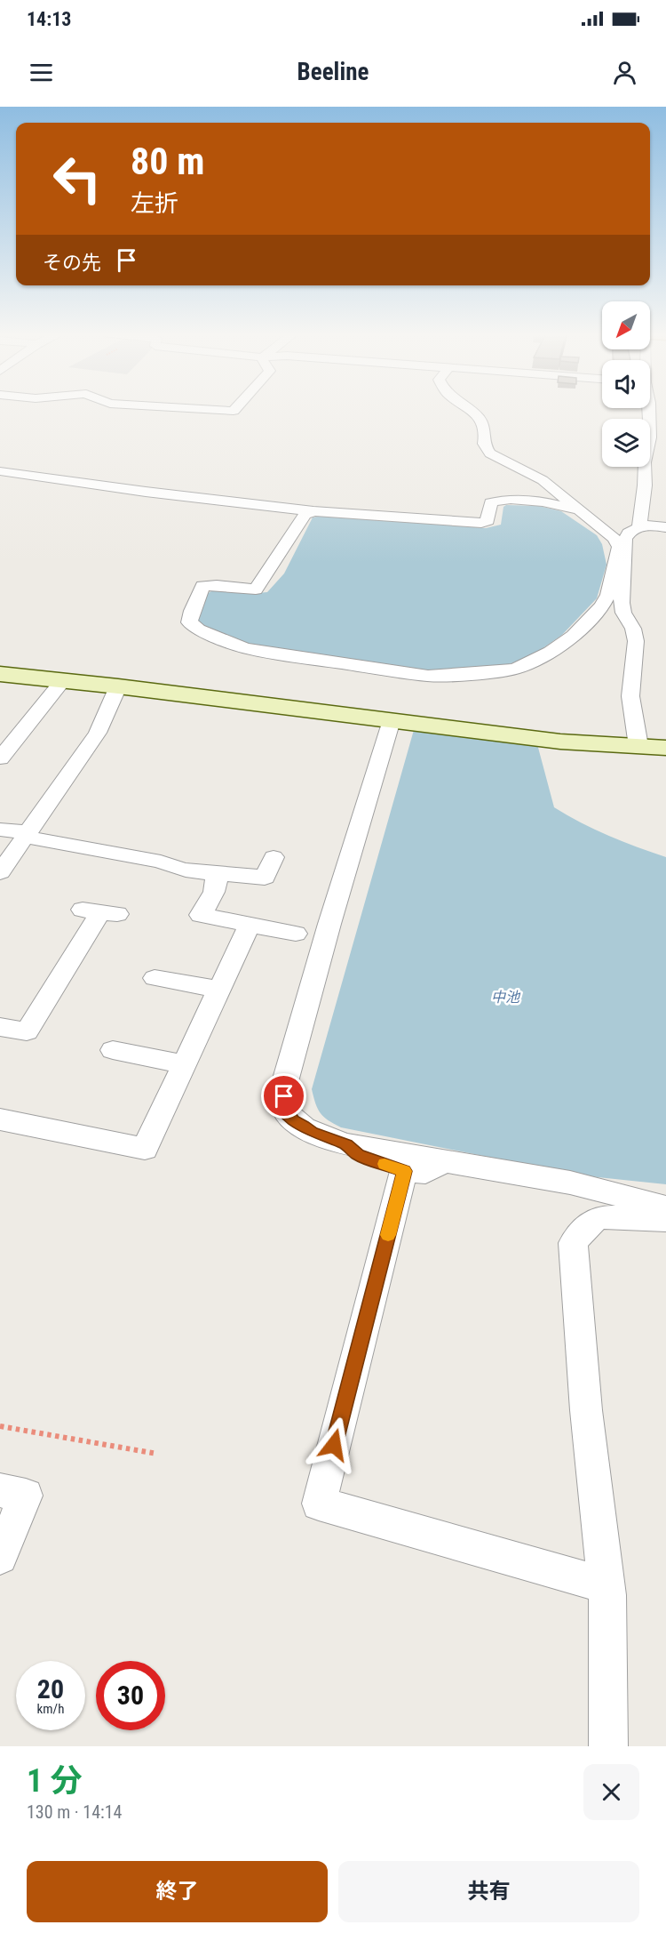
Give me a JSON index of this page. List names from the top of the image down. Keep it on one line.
{"water":["中池"],"north":"bottom left","page":{"status":"14:13","header":"Beeline","turn":["80 m","左折"],"then":"その先","speed":"20 km/h","limit":"30","heading":["1 分","130 m · 14:14"],"buttons":["終了","共有"]}}
